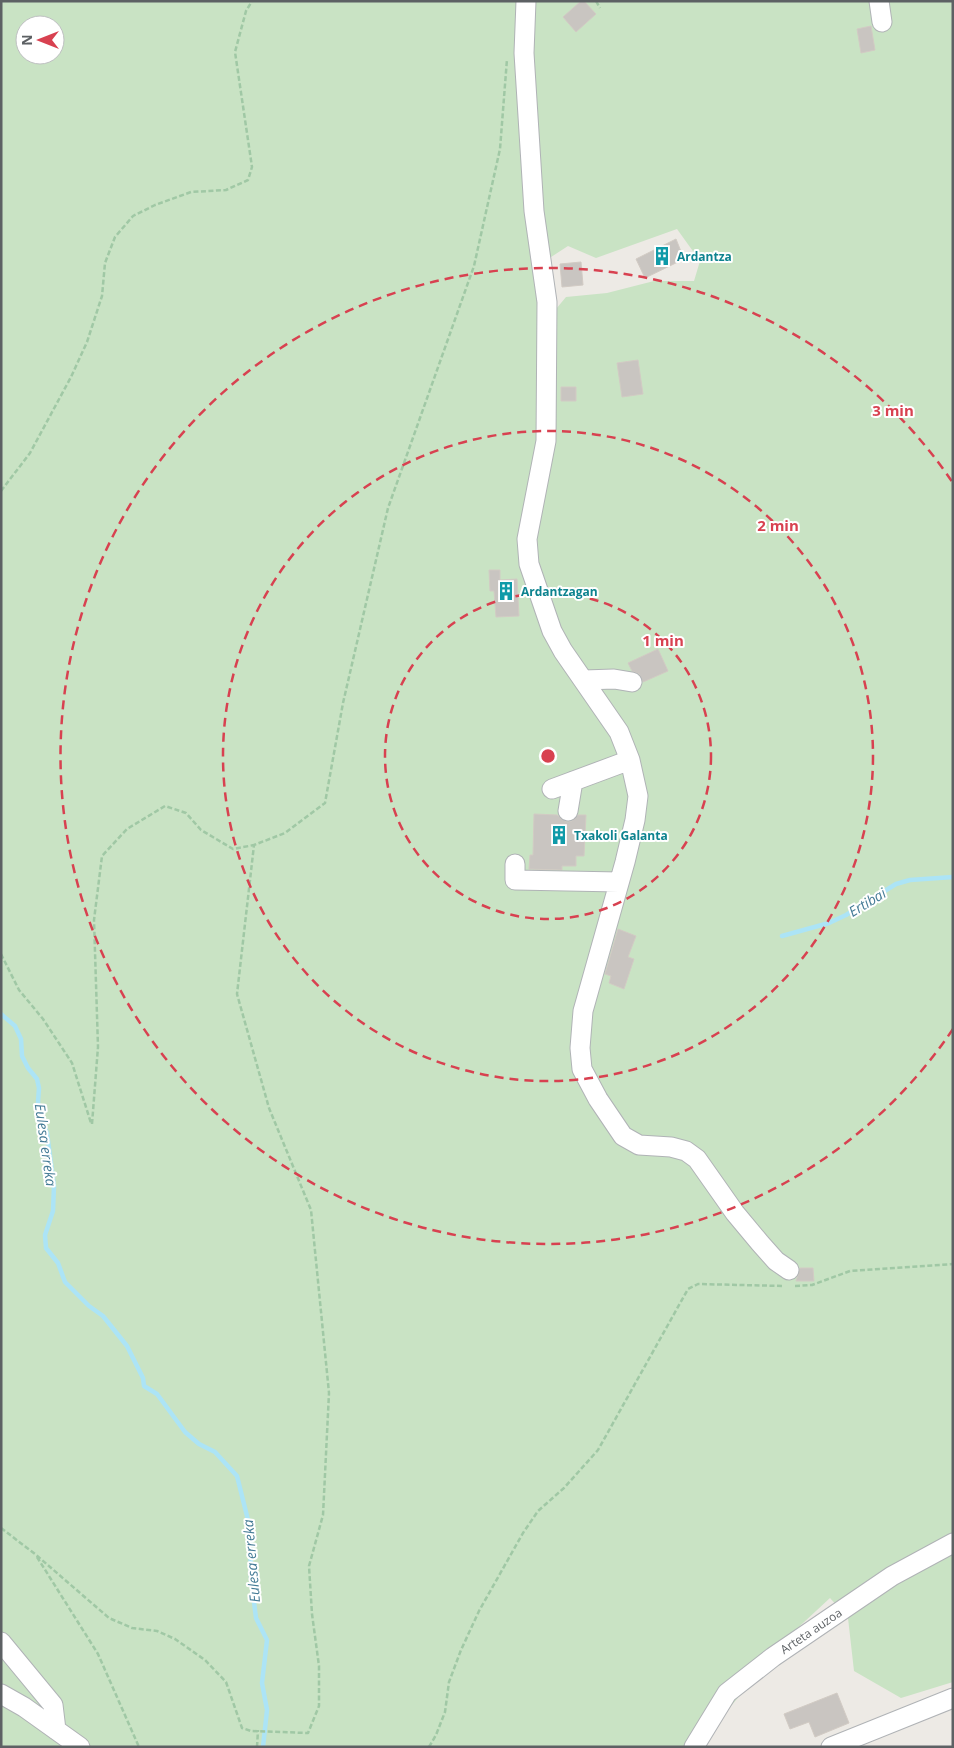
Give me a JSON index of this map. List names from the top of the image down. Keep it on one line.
{"streets":{"lane":["Arteta auzoa"]},"water":["Ertibai","Eulesa erreka"],"places":{"building":["Ardantza","Ardantzagan","Txakoli Galanta"]},"north":"left","rings":["3 min","2 min","1 min"]}
